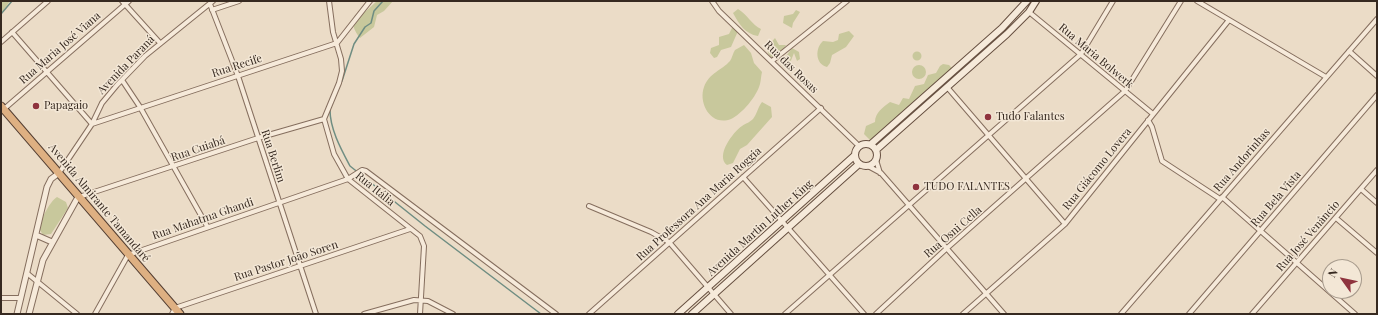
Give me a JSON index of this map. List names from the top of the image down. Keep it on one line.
{"streets":{"highway":["Avenida Almirante Tamandaré"],"main road":["Avenida Martin Luther King"],"street":["Rua Maria José Viana","Rua Maria Bolwerk","Avenida Paraná","Rua Recife","Rua das Rosas","Rua Cuiabá","Rua Berlim","Rua Andorinhas","Rua Giácomo Lovera","Rua Itália","Rua Bela Vista","Rua Professora Ana Maria Roggia","Rua Mahatma Ghandi","Rua Osni Cella","Rua José Venâncio","Rua Pastor João Soren"]},"crossings":[["Rua Maria José Viana","Avenida Almirante Tamandaré"],["Rua Maria Bolwerk","Rua Giácomo Lovera"],["Rua Maria Bolwerk","Rua Osni Cella"],["Avenida Paraná","Rua Recife"],["Avenida Paraná","Rua Berlim"],["Avenida Paraná","Avenida Almirante Tamandaré"],["Rua Recife","Rua Berlim"],["Rua das Rosas","Rua Professora Ana Maria Roggia"],["Rua das Rosas","Avenida Martin Luther King"],["Rua Cuiabá","Rua Berlim"],["Rua Cuiabá","Rua Itália"],["Rua Cuiabá","Avenida Almirante Tamandaré"],["Rua Berlim","Rua Mahatma Ghandi"],["Rua Berlim","Rua Pastor João Soren"],["Rua Itália","Rua Mahatma Ghandi"],["Rua Itália","Rua Pastor João Soren"],["Avenida Almirante Tamandaré","Rua Mahatma Ghandi"],["Avenida Almirante Tamandaré","Rua Pastor João Soren"]],"places":["Papagaio","Tudo Falantes","TUDO FALANTES"],"north":"top left"}
